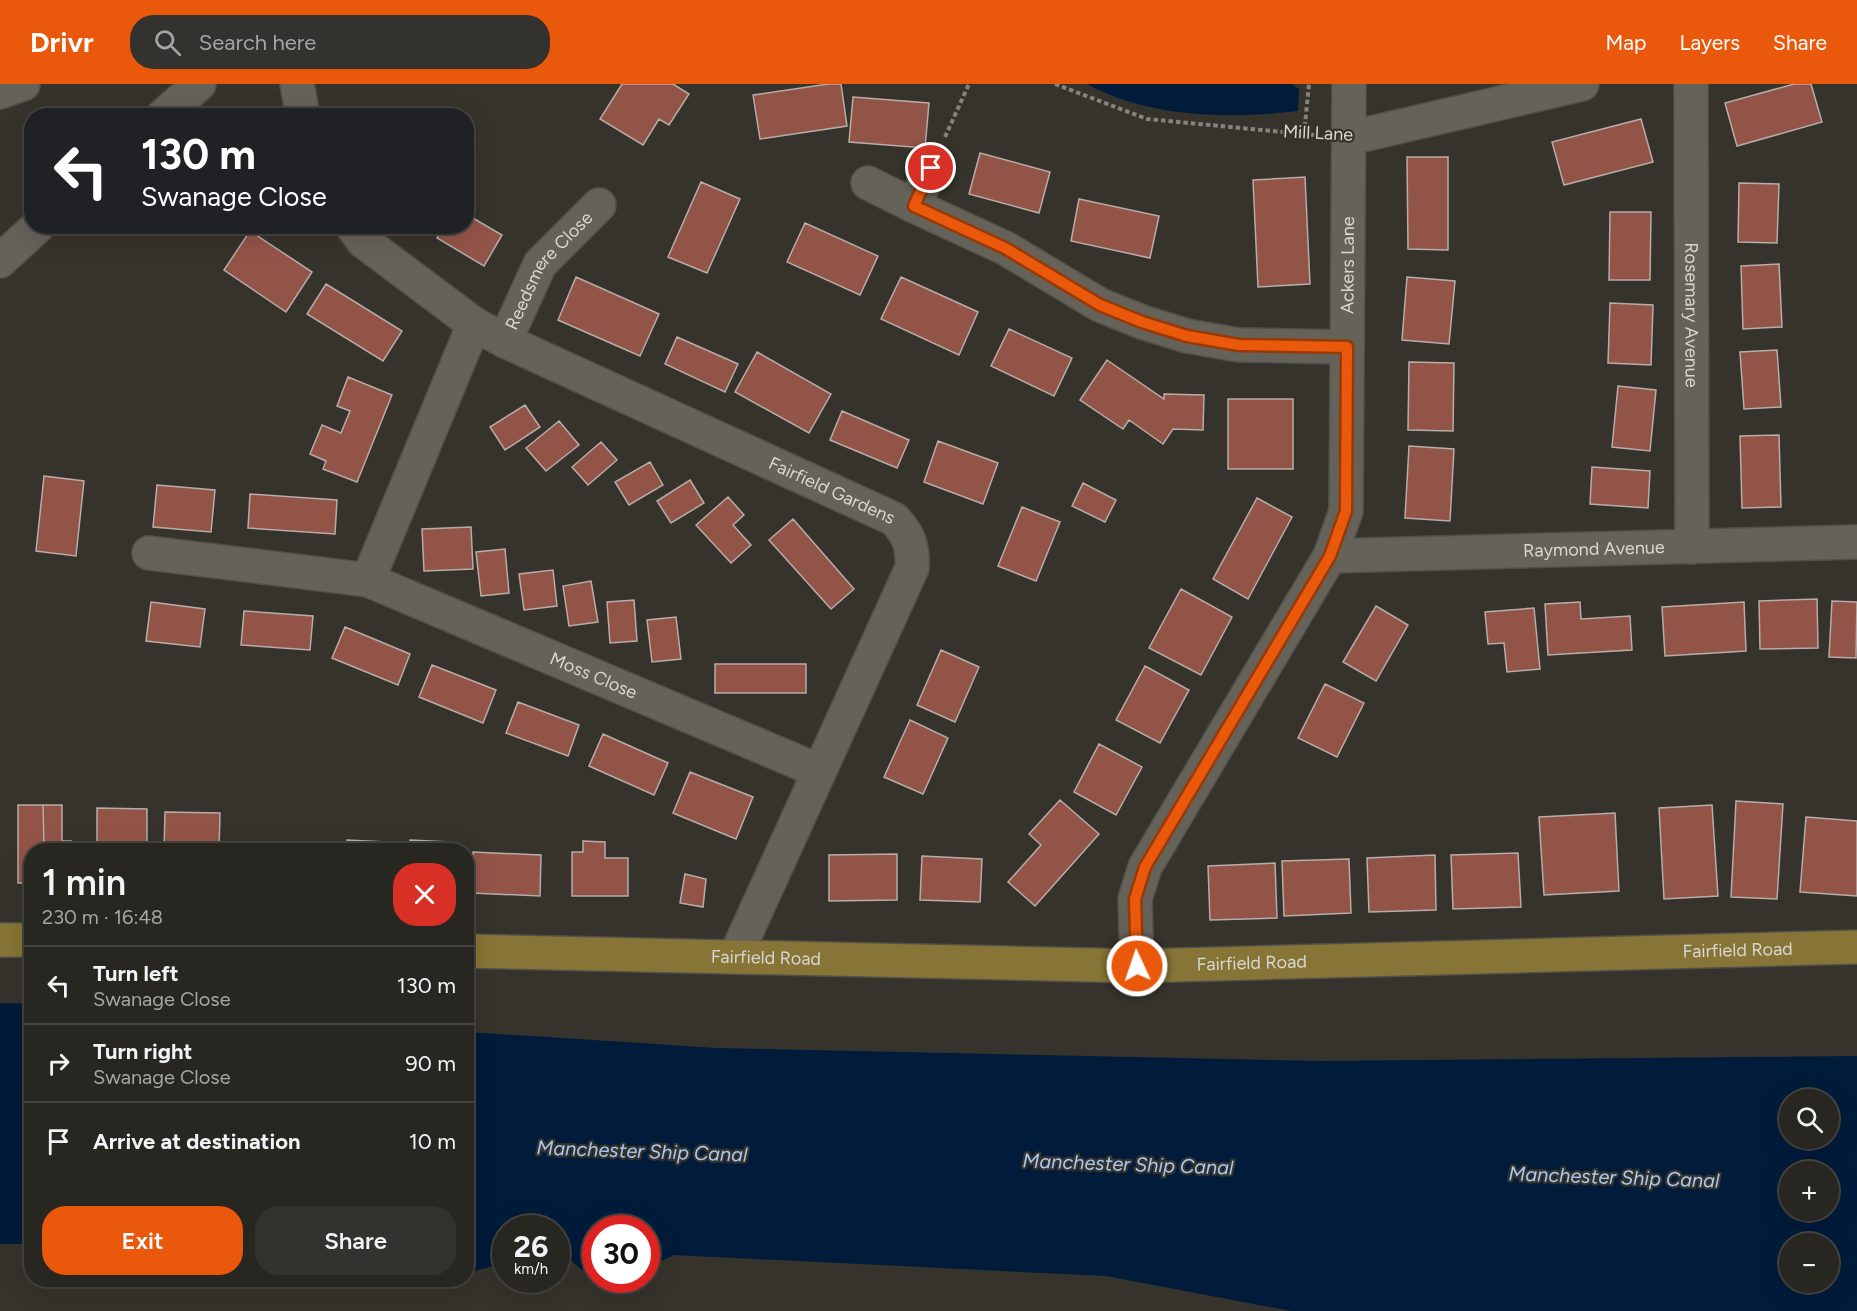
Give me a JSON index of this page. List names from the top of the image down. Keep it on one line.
{"streets":{"main road":["Fairfield Road"],"street":["Mill Lane","Ackers Lane","Reedsmere Close","Rosemary Avenue","Fairfield Gardens","Raymond Avenue","Moss Close"]},"crossings":[["Mill Lane","Ackers Lane"],["Ackers Lane","Raymond Avenue"],["Ackers Lane","Fairfield Road"],["Reedsmere Close","Fairfield Gardens"],["Rosemary Avenue","Raymond Avenue"],["Fairfield Gardens","Moss Close"],["Fairfield Gardens","Fairfield Road"]],"water":["Manchester Ship Canal"],"page":{"header":"Drivr","search":"Search here","nav":["Map","Layers","Share"],"turn":["130 m","Swanage Close"],"heading":["1 min","230 m · 16:48"],"list":[{"name":"Turn left","note":"Swanage Close","value":"130 m"},{"name":"Turn right","note":"Swanage Close","value":"90 m"},{"name":"Arrive at destination","value":"10 m"}],"map_buttons":["+","−"],"buttons":["Exit","Share"],"speed":"26 km/h","limit":"30"}}
